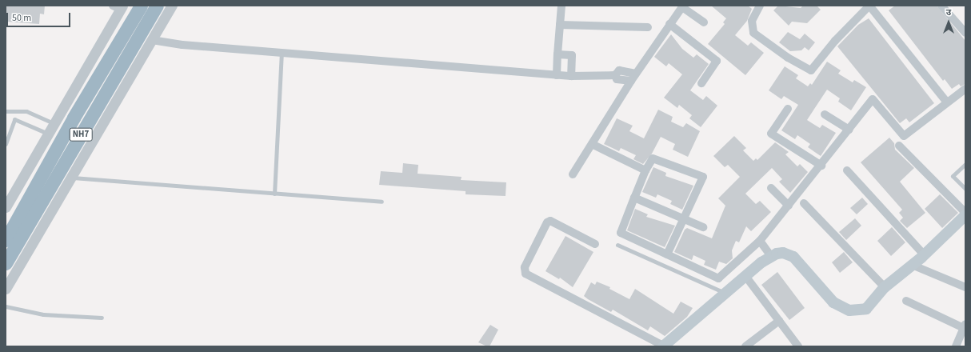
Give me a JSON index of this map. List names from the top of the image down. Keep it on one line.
{"streets":{"highway":["NH7"]},"scale_bar":"50 m","north":"top"}
